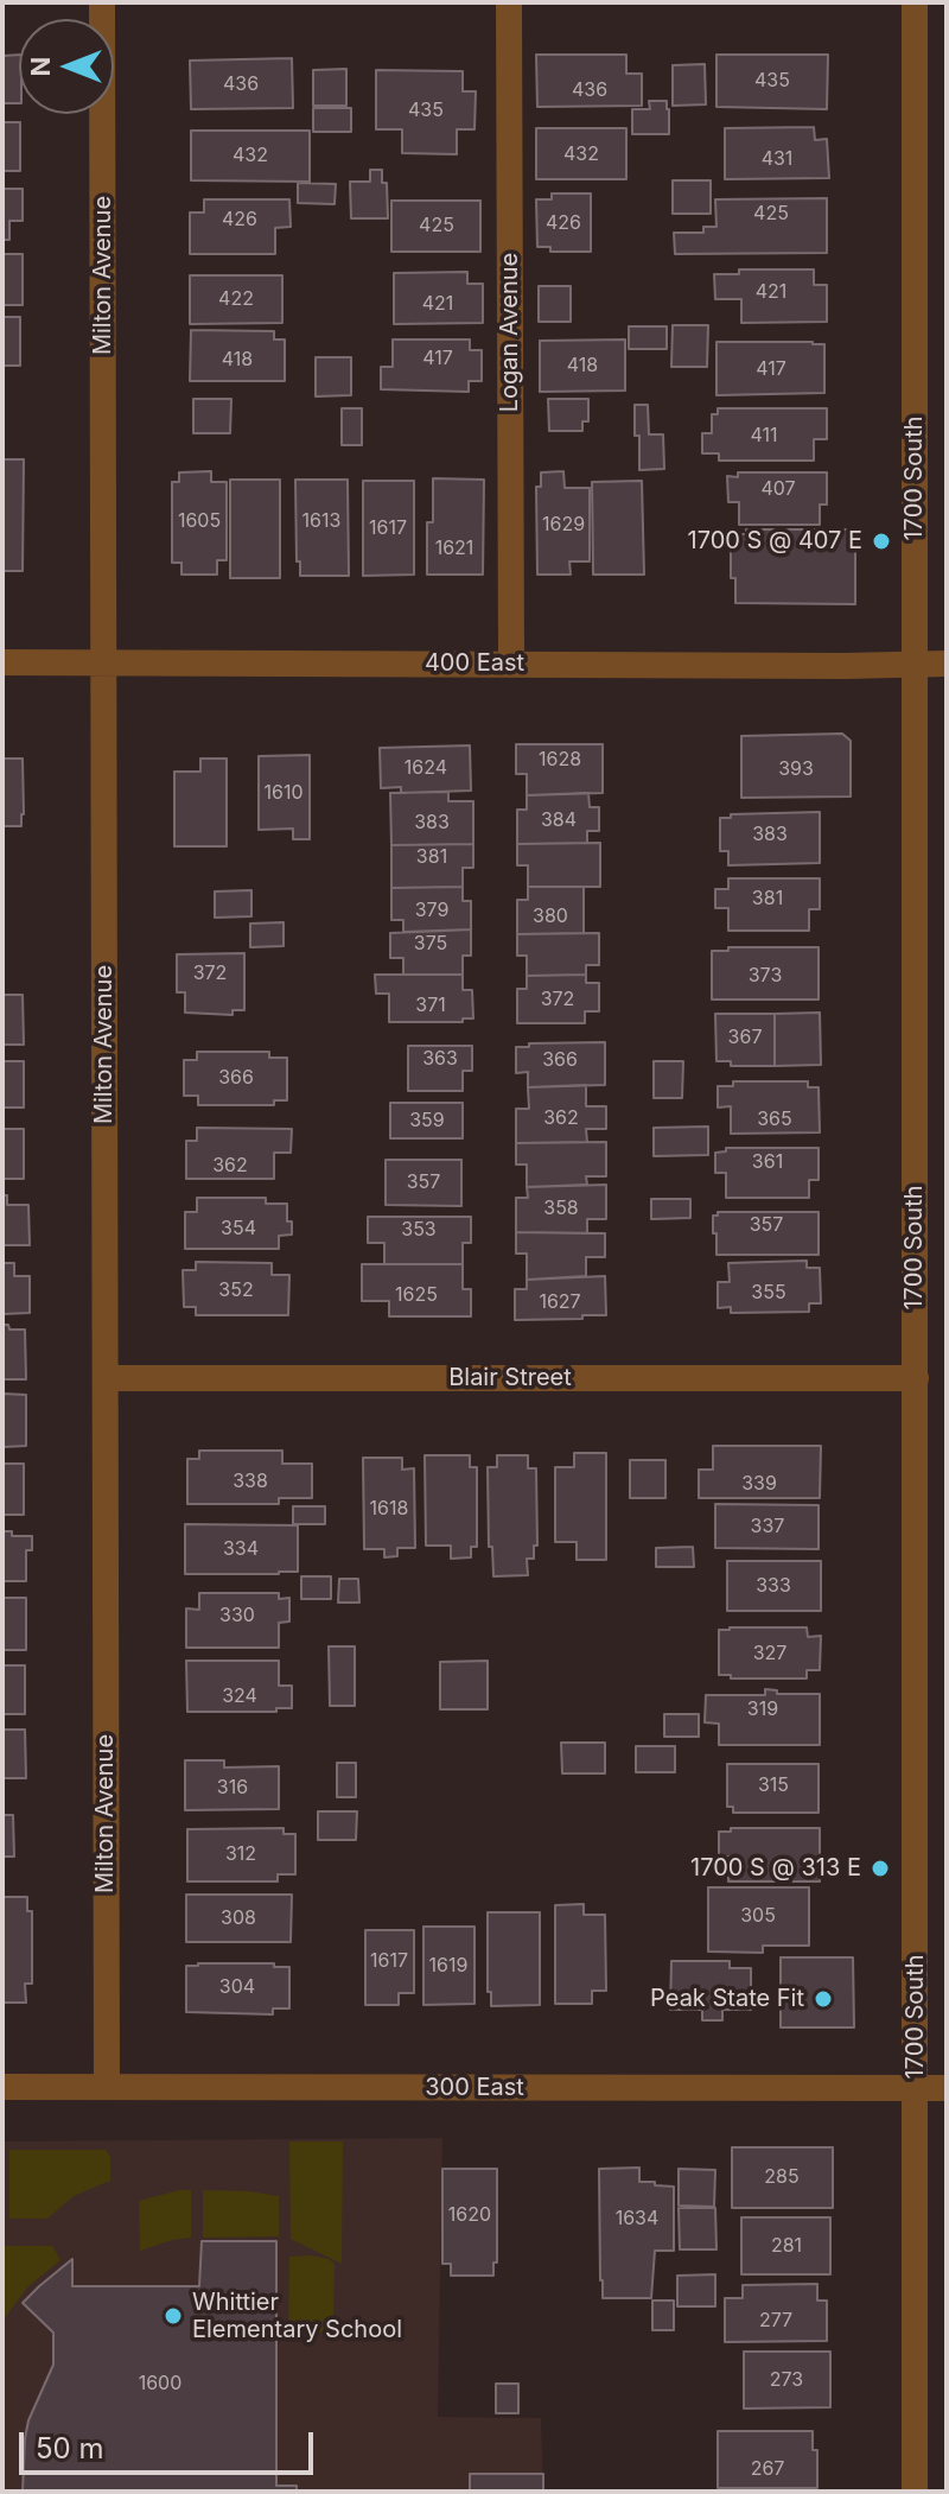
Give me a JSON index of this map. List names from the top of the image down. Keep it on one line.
{"streets":{"street":["Milton Avenue","Logan Avenue","1700 South","400 East","Blair Street","300 East"]},"crossings":[["Milton Avenue","400 East"],["Milton Avenue","Blair Street"],["Milton Avenue","300 East"],["Logan Avenue","400 East"],["1700 South","400 East"],["1700 South","Blair Street"],["1700 South","300 East"]],"places":["1700 S @ 407 E","1700 S @ 313 E","Peak State Fit","Whittier Elementary School"],"house_numbers":["435","436","436","435","432","432","431","425","426","426","425","421","422","421","417","418","418","417","411","407","1605","1613","1629","1617","1621","1628","1624","393","1610","384","383","383","381","381","379","380","375","372","373","372","371","367","363","366","366","362","365","359","361","362","357","358","357","354","353","352","355","1625","1627","338","339","1618","337","334","333","330","327","324","319","315","316","312","305","308","1617","1619","304","285","1620","1634","281","277","273","1600","267"],"scale_bar":"50 m","north":"left"}
